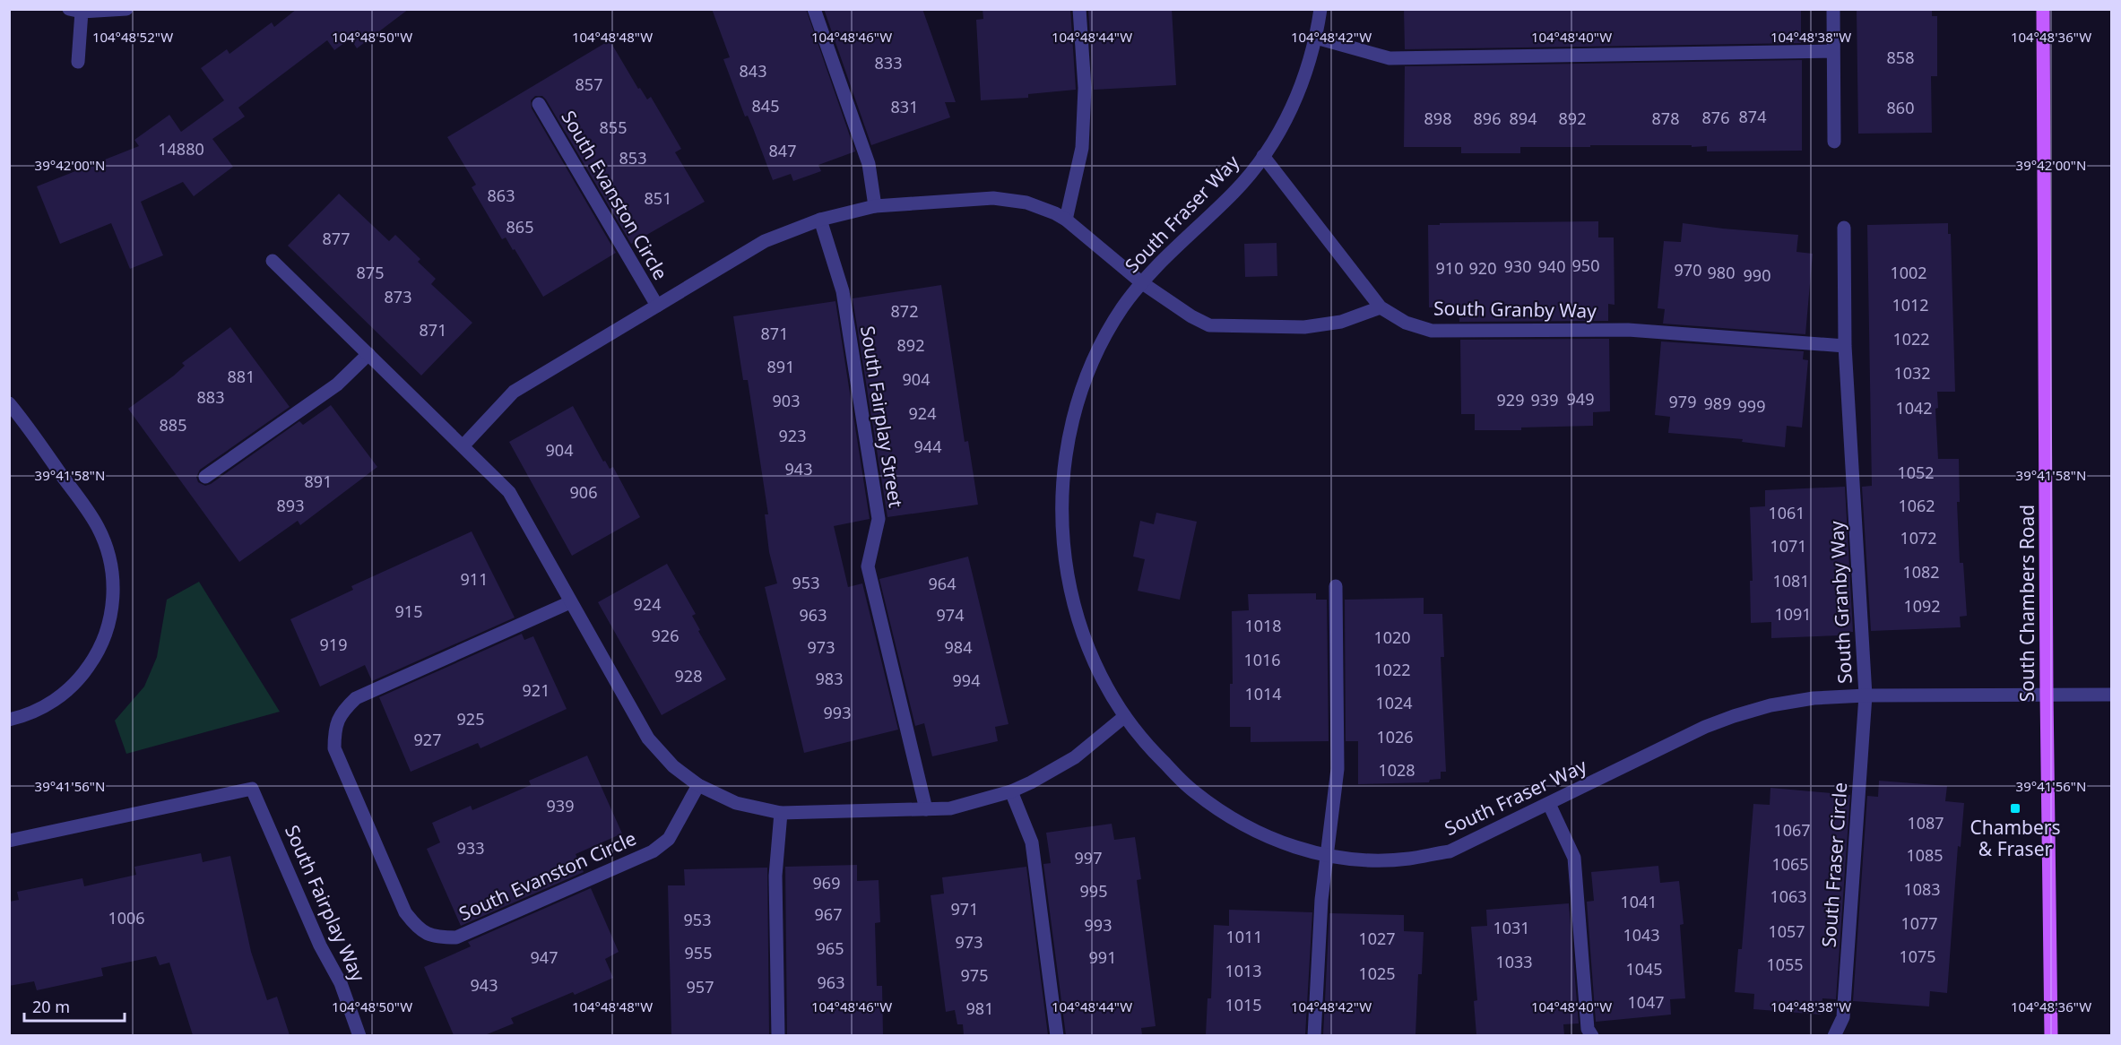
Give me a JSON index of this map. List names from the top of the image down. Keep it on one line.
{"streets":{"main road":["South Chambers Road"],"street":["South Evanston Circle","South Fraser Way","South Granby Way","South Fairplay Street","South Fraser Circle","South Fairplay Way"]},"crossings":[["South Evanston Circle","South Fraser Way"],["South Evanston Circle","South Granby Way"],["South Evanston Circle","South Fairplay Street"],["South Fraser Way","South Granby Way"],["South Fraser Way","South Chambers Road"],["South Fraser Way","South Fraser Circle"],["South Granby Way","South Fraser Circle"]],"places":{"transit":["Chambers & Fraser"]},"house_numbers":["858","833","843","857","845","831","860","874","876","898","896","894","892","878","855","14880","847","853","863","851","865","877","950","930","940","910","920","970","875","980","1002","990","873","1012","872","871","871","1022","892","891","1032","881","904","883","949","929","939","903","979","989","999","1042","924","885","923","944","904","943","1052","891","906","893","1062","1061","1072","1071","1082","911","1081","953","964","924","1092","915","1091","963","974","1018","926","1020","919","973","984","1016","1022","928","983","994","921","1014","1024","993","925","1026","927","1028","939","1087","1067","933","1085","997","1065","969","1083","995","1063","1041","971","967","1006","953","1077","993","1031","1057","1043","1011","1027","973","965","955","1075","947","991","1033","1055","1045","1013","1025","975","963","943","957","1047","1015","981"],"scale_bar":"20 m","coordinates":["104°48'52\"W","104°48'50\"W","104°48'48\"W","104°48'46\"W","104°48'44\"W","104°48'42\"W","104°48'40\"W","104°48'38\"W","104°48'36\"W","39°42'00\"N","39°41'58\"N","39°41'56\"N"]}
